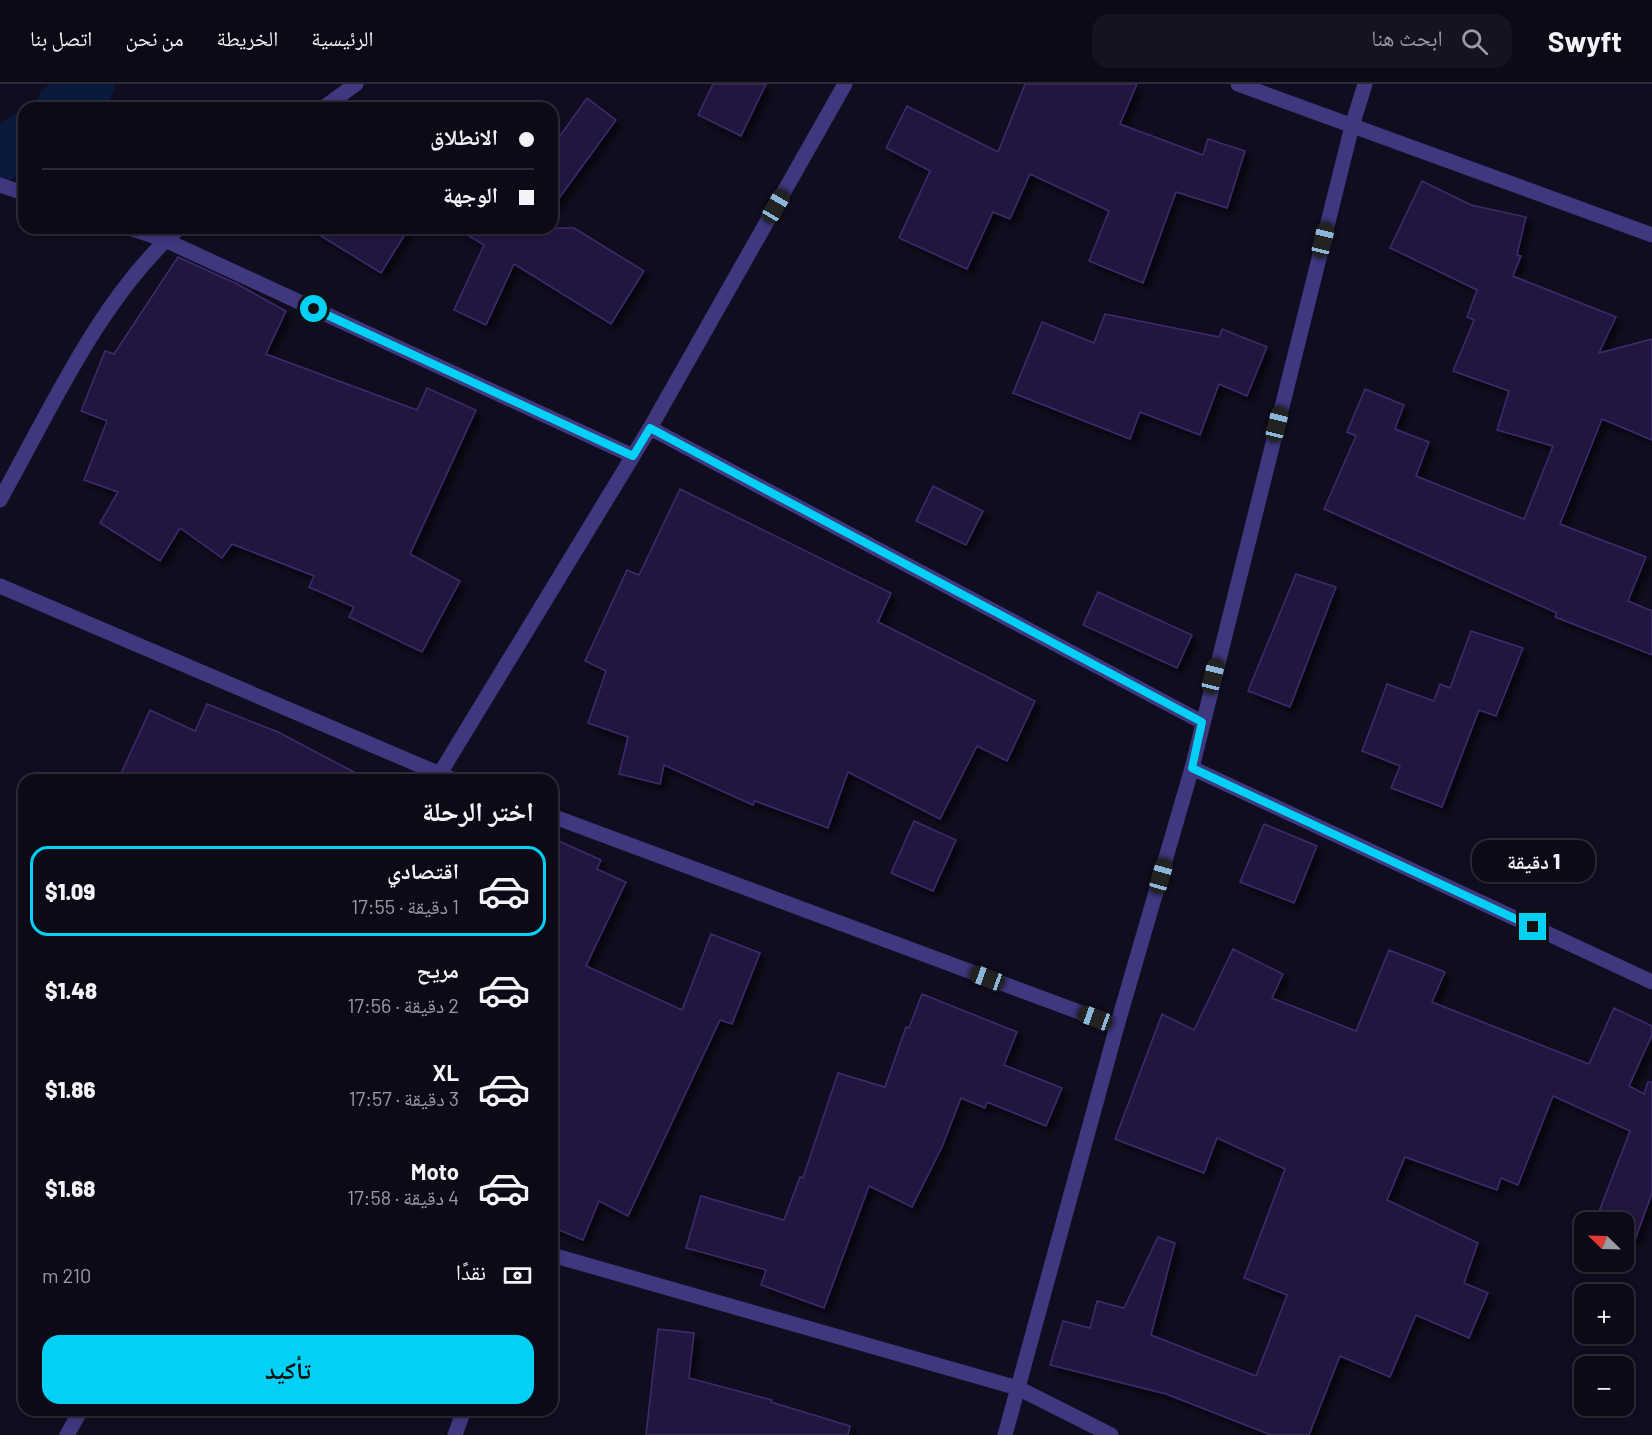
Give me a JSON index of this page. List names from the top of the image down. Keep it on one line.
{"north":"top left","page":{"header":"Swyft","search":"ابحث هنا","nav":["الرئيسية","الخريطة","من نحن","اتصل بنا"],"banner":["الانطلاق","الوجهة"],"heading":"اختر الرحلة","bubble":"1 دقيقة","list":[{"name":"اقتصادي","note":"1 دقيقة · 17:55","value":"$1.09"},{"name":"مريح","note":"2 دقيقة · 17:56","value":"$1.48"},{"name":"XL","note":"3 دقيقة · 17:57","value":"$1.86"},{"name":"Moto","note":"4 دقيقة · 17:58","value":"$1.68"}],"map_buttons":["+","−"],"pay":["نقدًا","210 m"],"buttons":"تأكيد"}}
